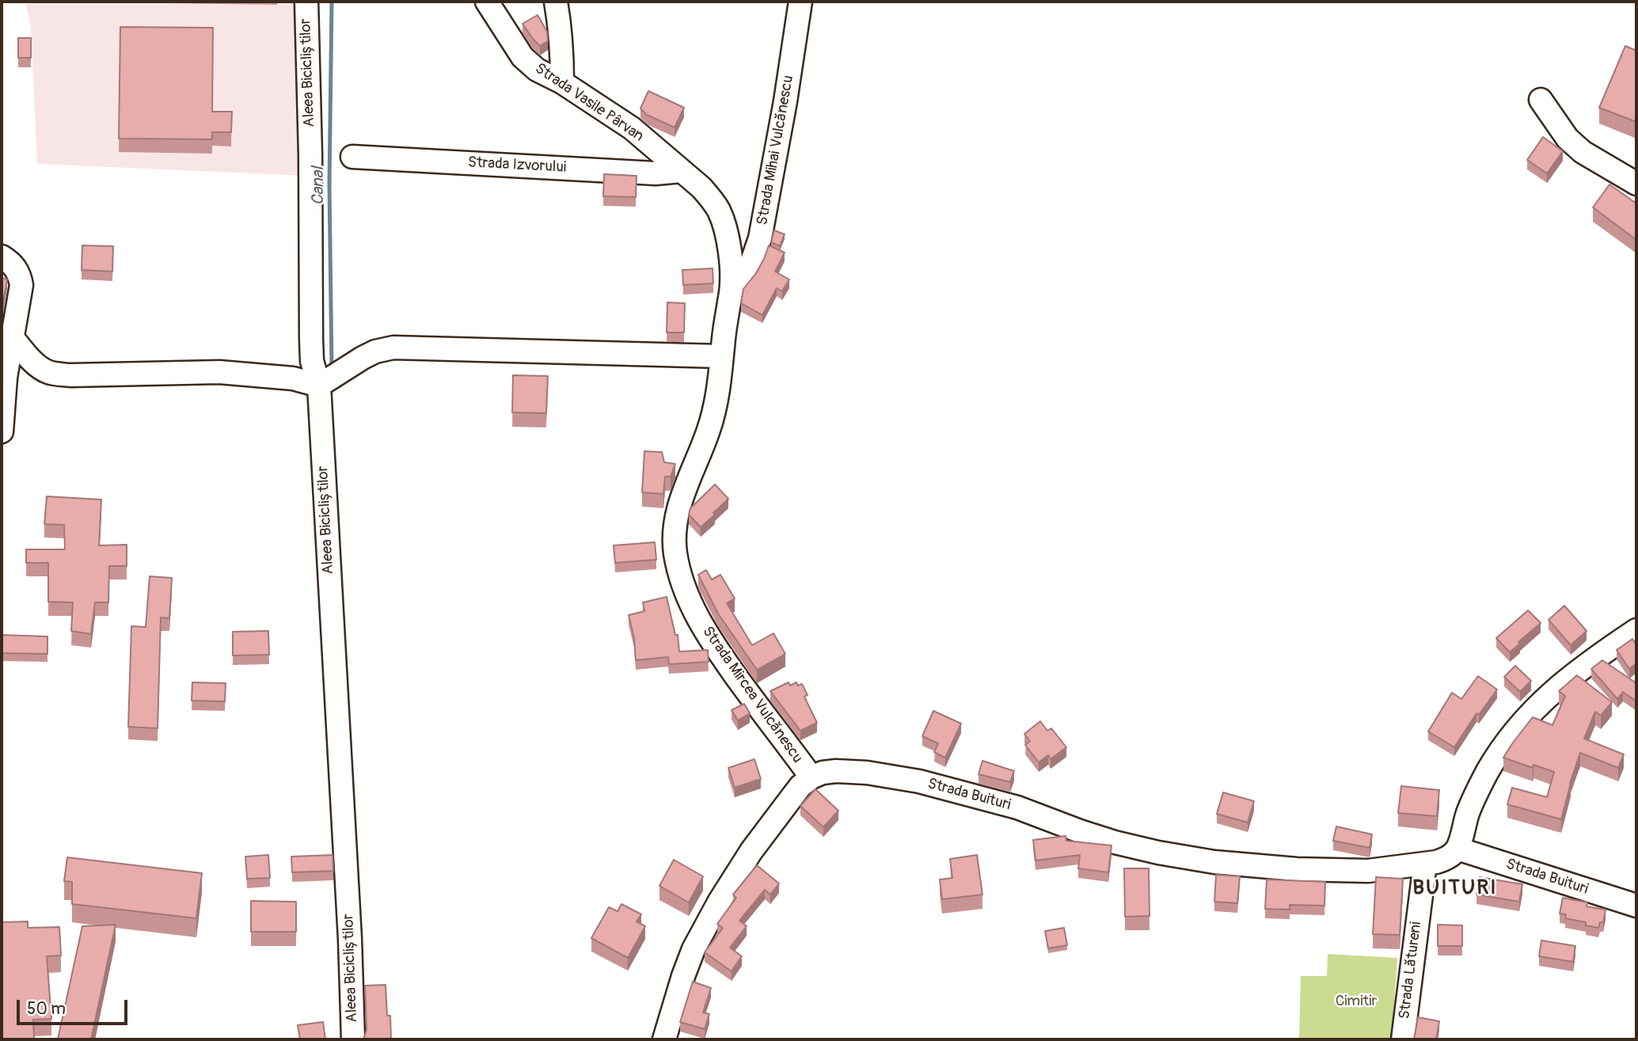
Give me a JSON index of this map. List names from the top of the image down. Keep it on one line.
{"streets":{"street":["Aleea Bicicliștilor","Strada Vasile Pârvan","Strada Mihai Vulcănescu","Strada Izvorului","Strada Mircea Vulcănescu","Strada Buituri","Strada Lătureni"]},"crossings":[["Strada Vasile Pârvan","Strada Izvorului"],["Strada Vasile Pârvan","Strada Mircea Vulcănescu"],["Strada Mihai Vulcănescu","Strada Mircea Vulcănescu"],["Strada Izvorului","Strada Mircea Vulcănescu"],["Strada Mircea Vulcănescu","Strada Buituri"],["Strada Buituri","Strada Lătureni"]],"districts":["BUITURI"],"water":["Canal"],"parks":["Cimitir"],"scale_bar":"50 m"}
